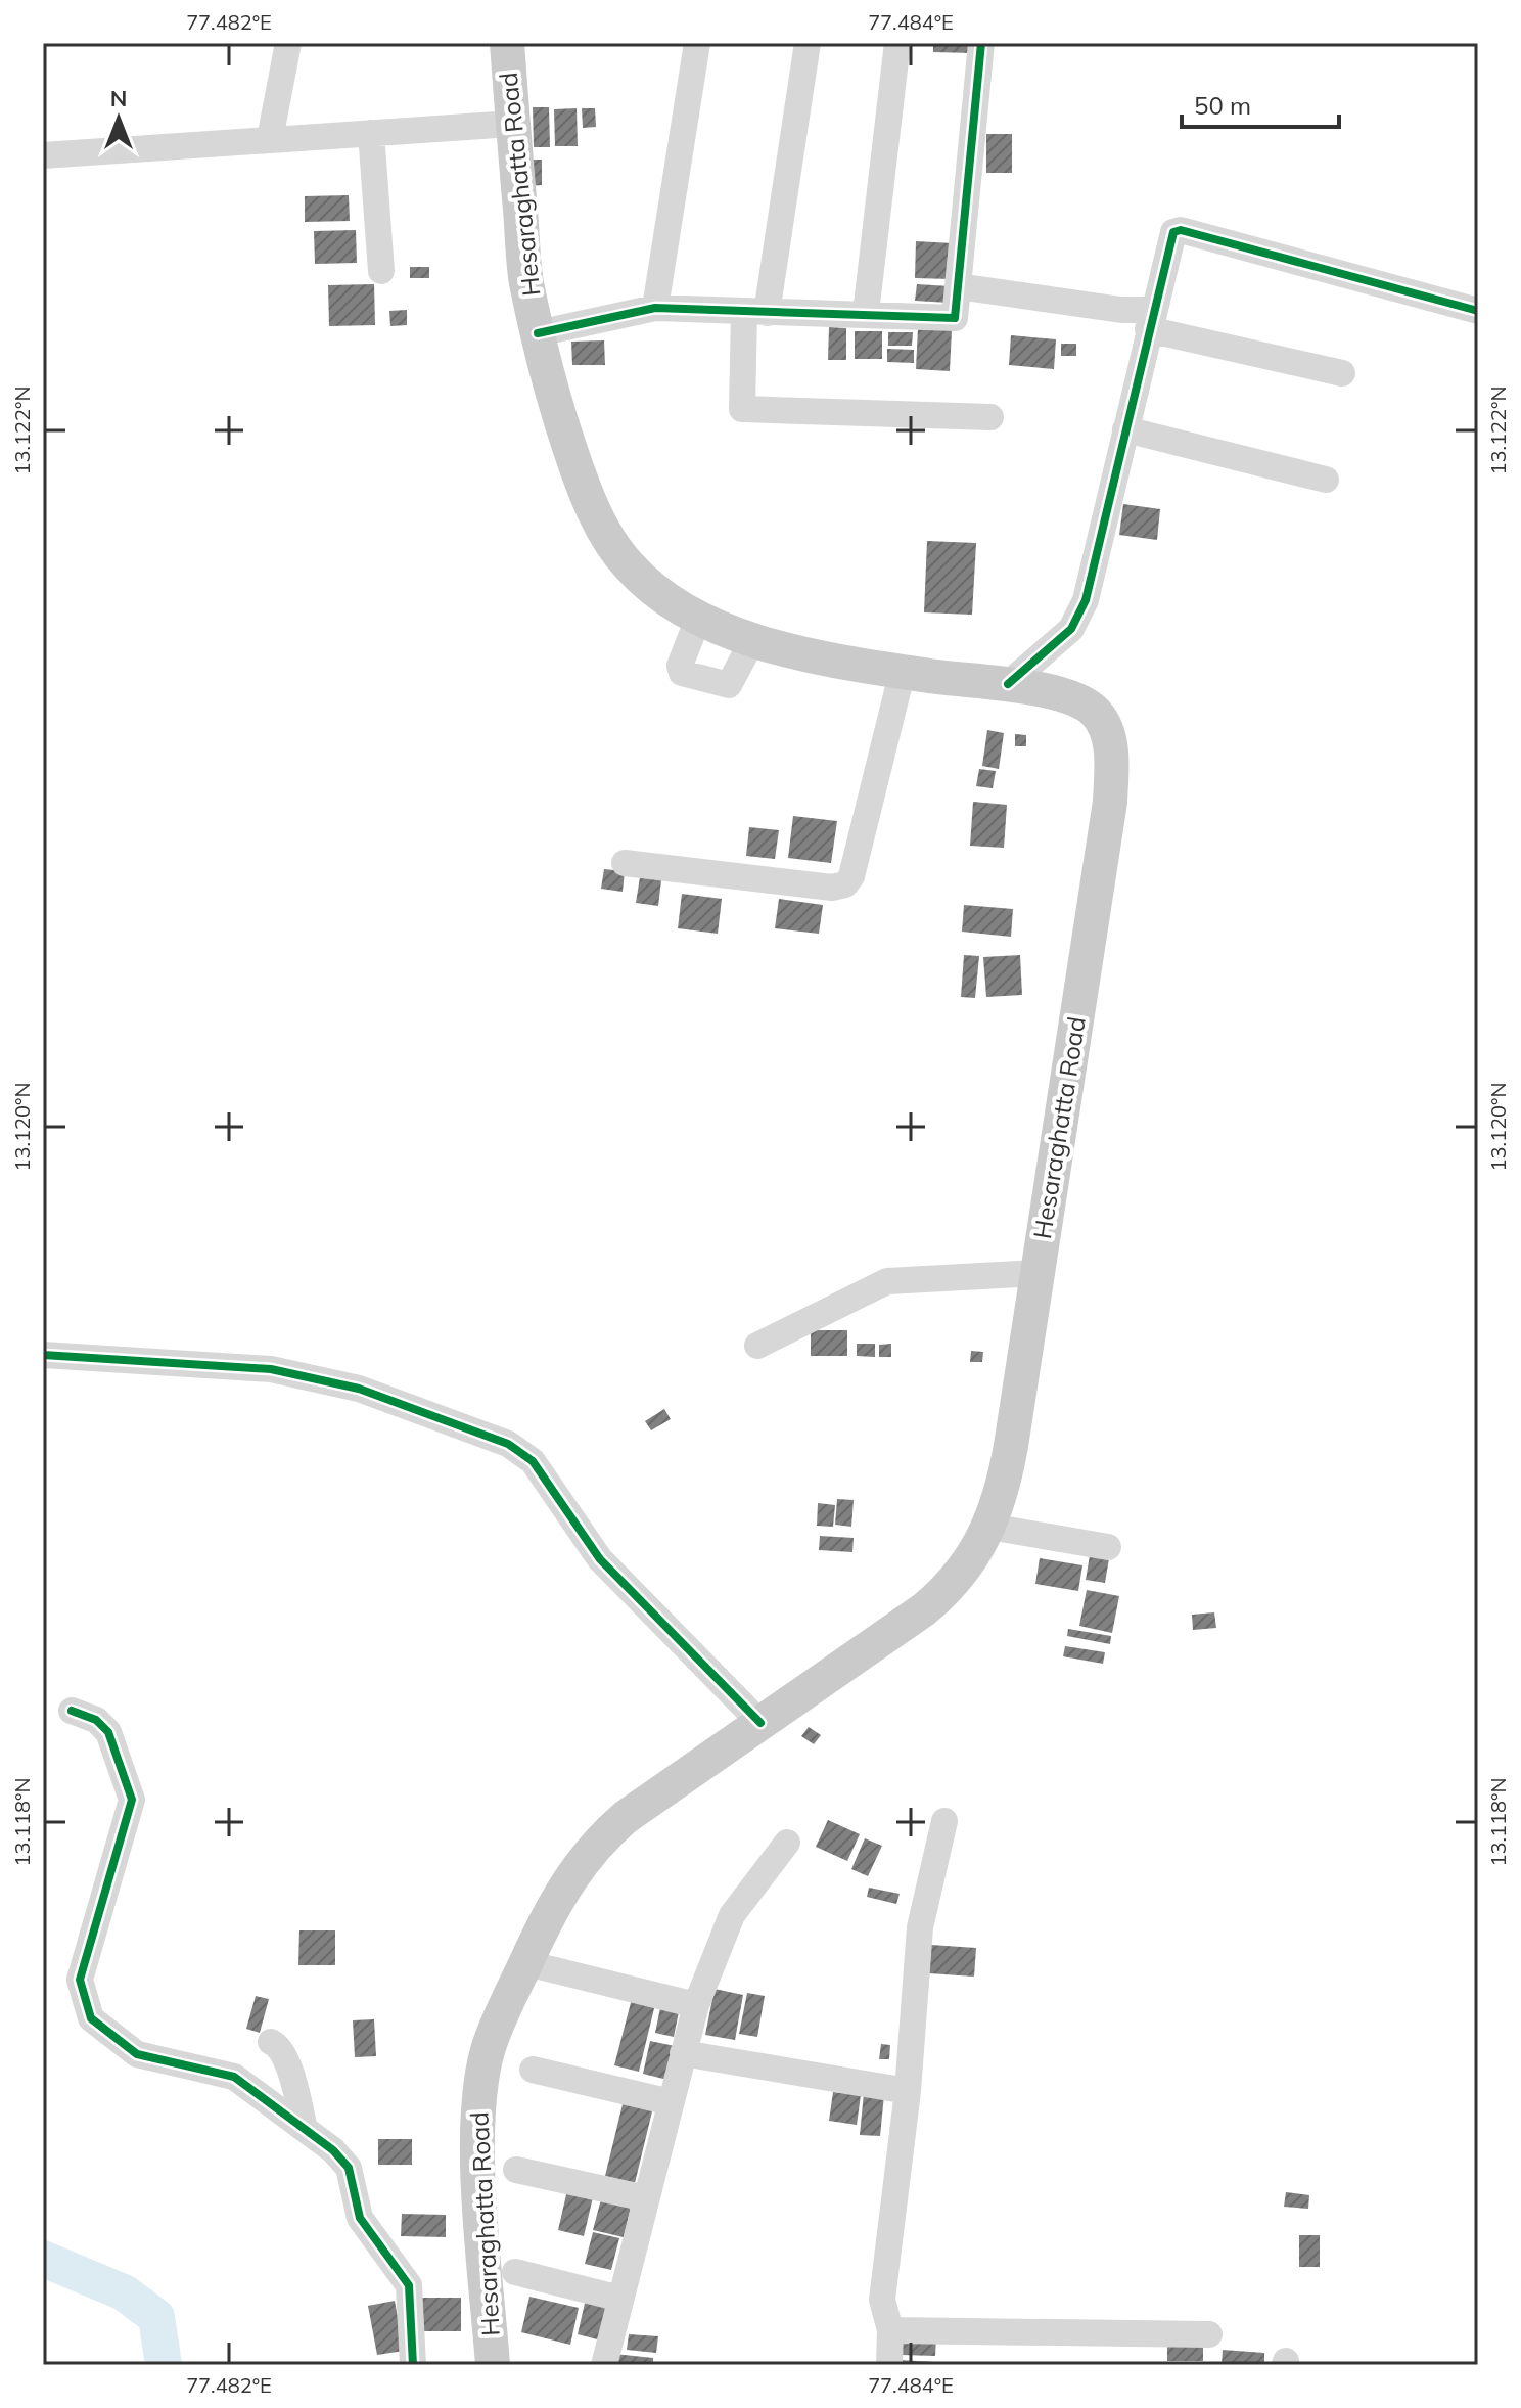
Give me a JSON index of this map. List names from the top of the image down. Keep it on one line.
{"streets":{"main road":["Hesaraghatta Road"]},"scale_bar":"50 m","north":"top","coordinates":["77.482°E","77.484°E","13.122°N","13.120°N","13.118°N"]}
